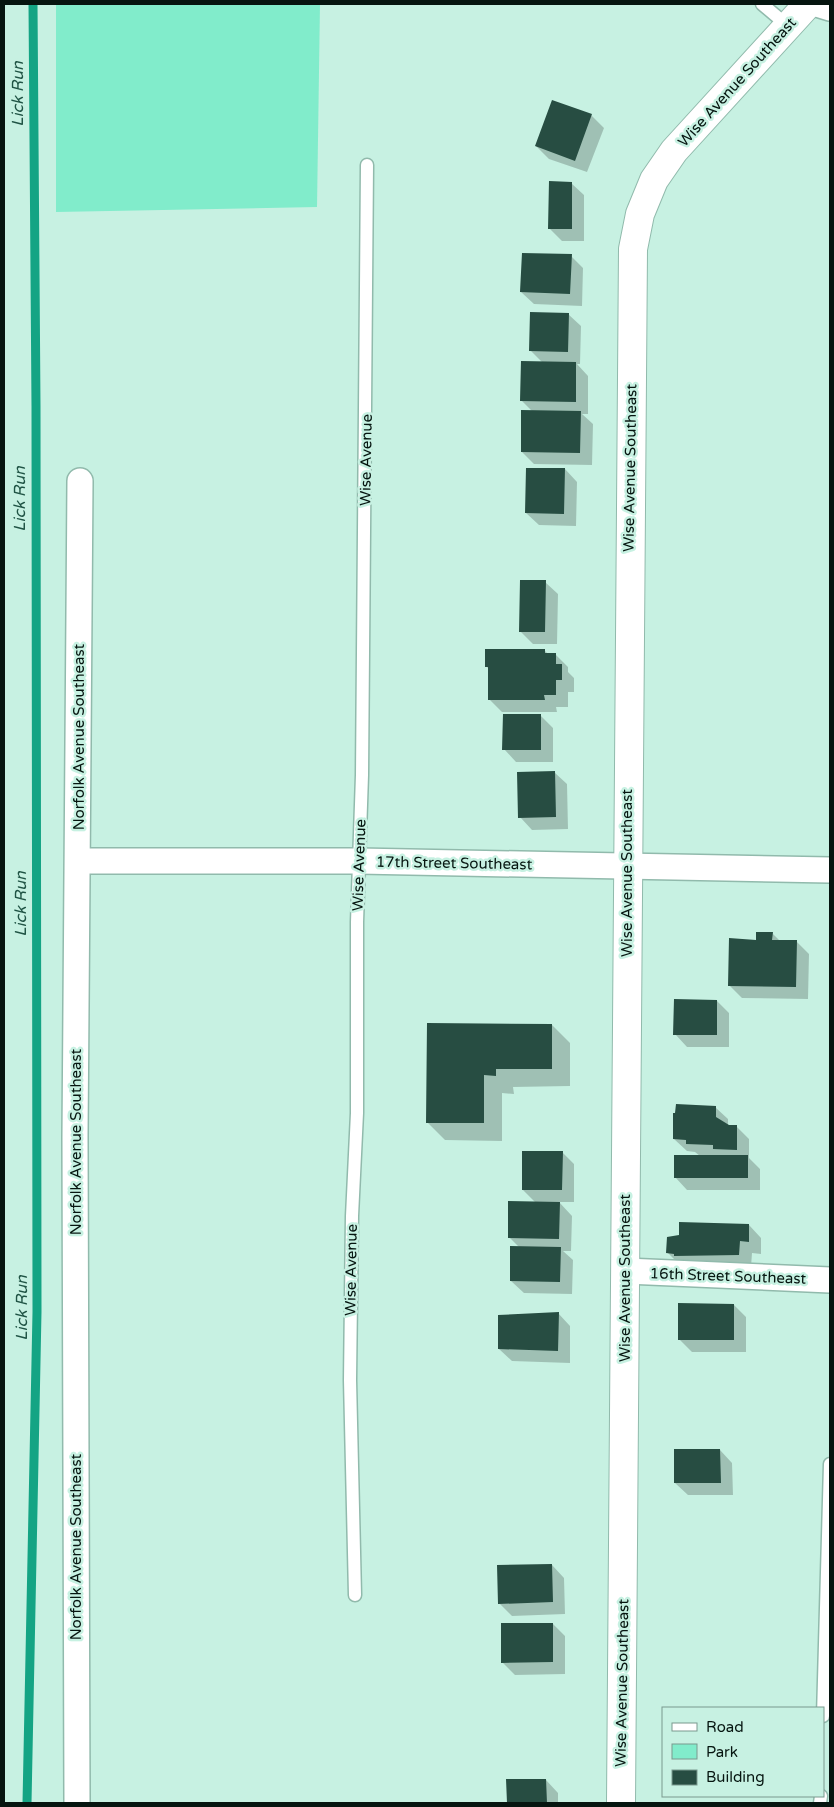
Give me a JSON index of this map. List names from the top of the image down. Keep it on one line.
{"streets":{"street":["Wise Avenue Southeast","Norfolk Avenue Southeast","17th Street Southeast","16th Street Southeast"],"lane":["Wise Avenue"]},"crossings":[["Wise Avenue Southeast","17th Street Southeast"],["Wise Avenue Southeast","16th Street Southeast"],["Wise Avenue","17th Street Southeast"],["Norfolk Avenue Southeast","17th Street Southeast"]],"water":["Lick Run"],"legend":["Road","Park","Building"]}
